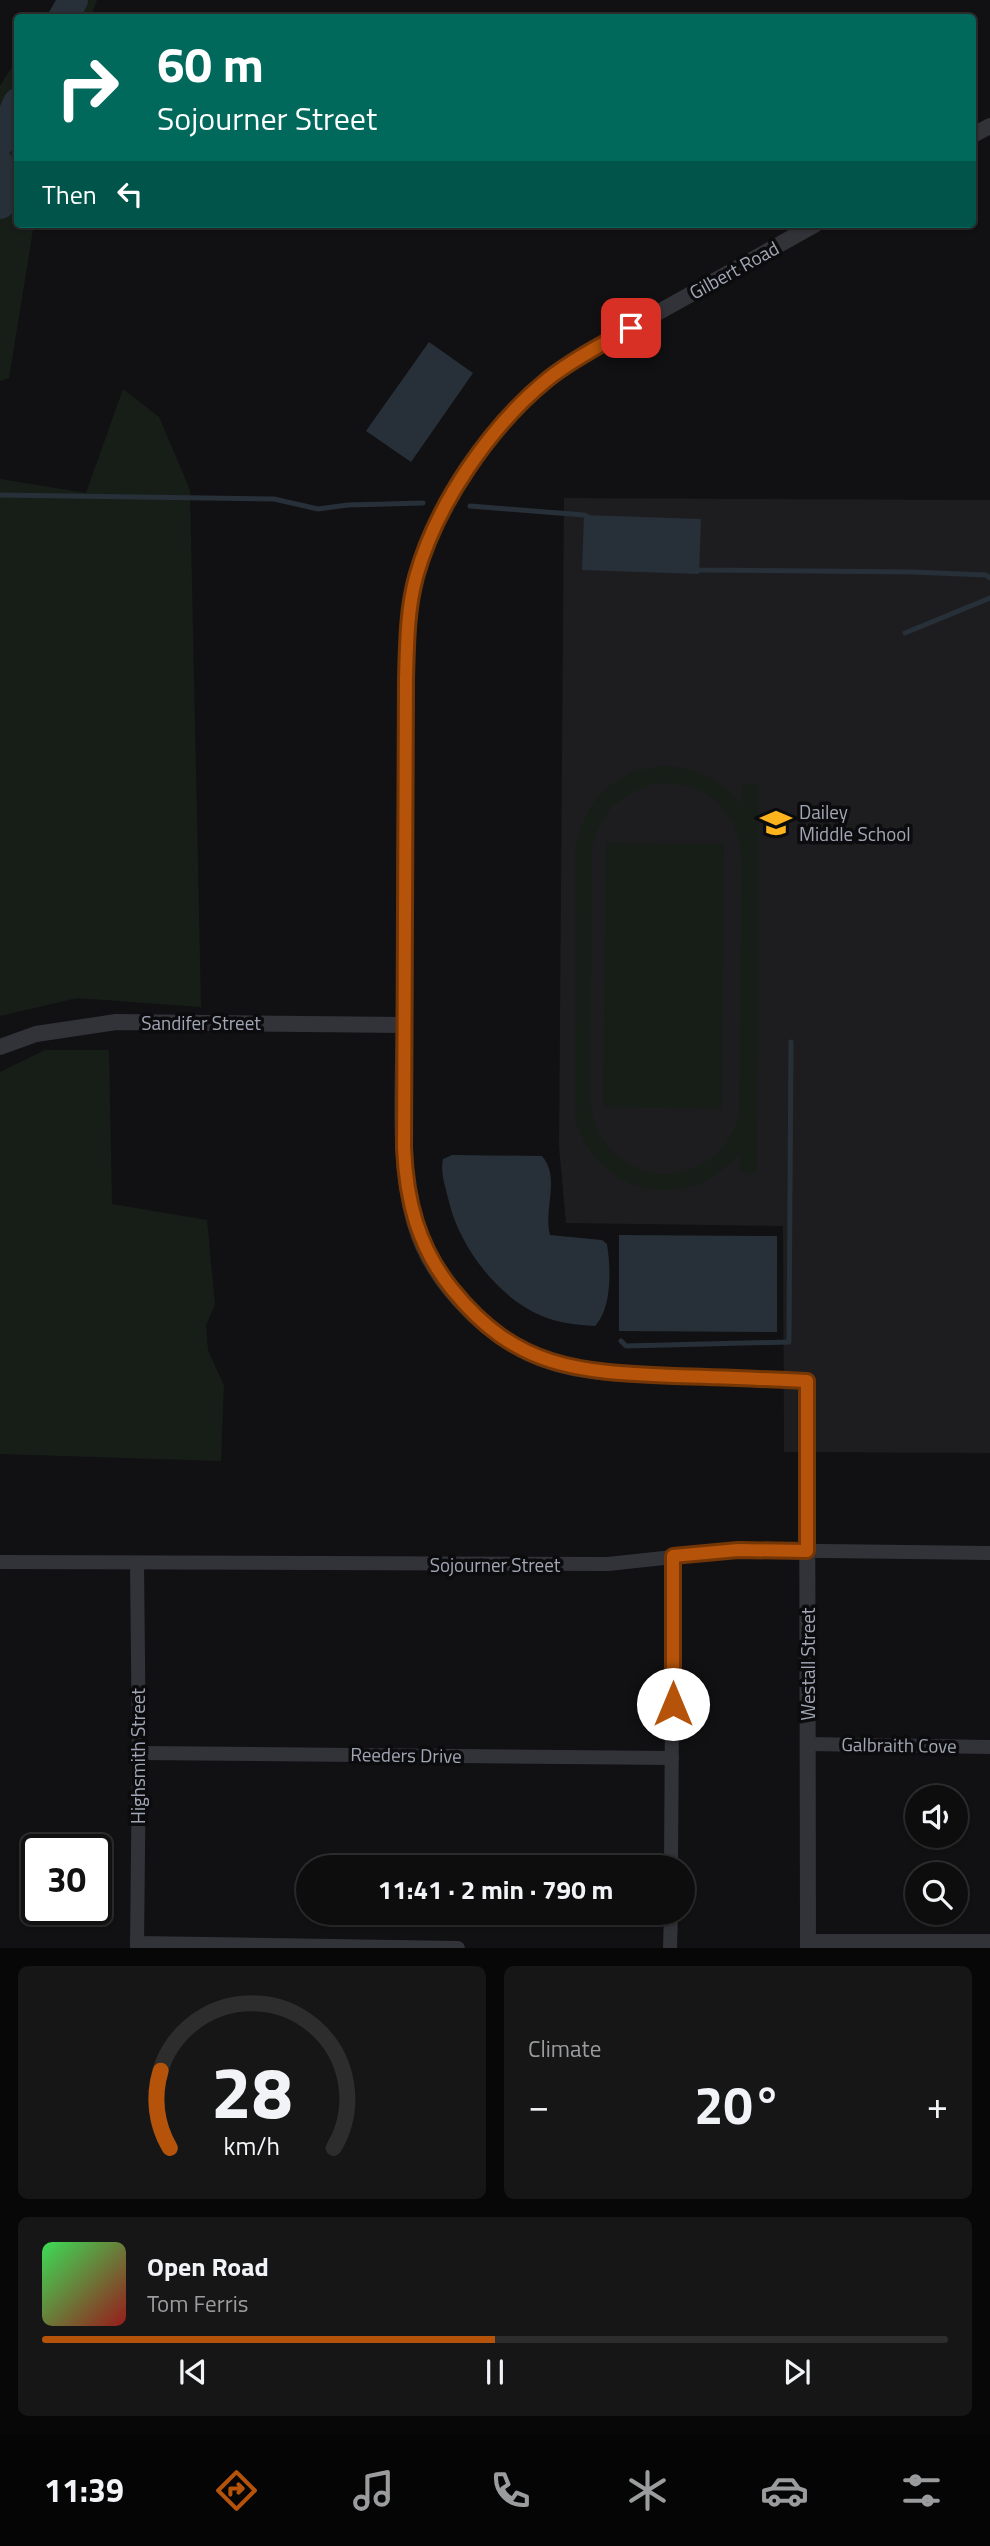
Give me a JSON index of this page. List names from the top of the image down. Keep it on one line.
{"streets":{"street":["Gilbert Road","Sandifer Street","Sojourner Street","Westall Street","Galbraith Cove","Reeders Drive","Highsmith Street"]},"crossings":[["Gilbert Road","Sandifer Street"],["Gilbert Road","Westall Street"],["Sojourner Street","Westall Street"],["Sojourner Street","Highsmith Street"],["Westall Street","Galbraith Cove"],["Reeders Drive","Highsmith Street"]],"places":{"school or university":["Dailey Middle School"]},"page":{"turn":["60 m","Sojourner Street"],"then":"Then","limit":"30","trip":"11:41 · 2 min · 790 m","tile":"Climate","heat":["−","20°","+"],"song":["Open Road","Tom Ferris"],"tabs":"11:39","gauge":["28","km/h"]}}
